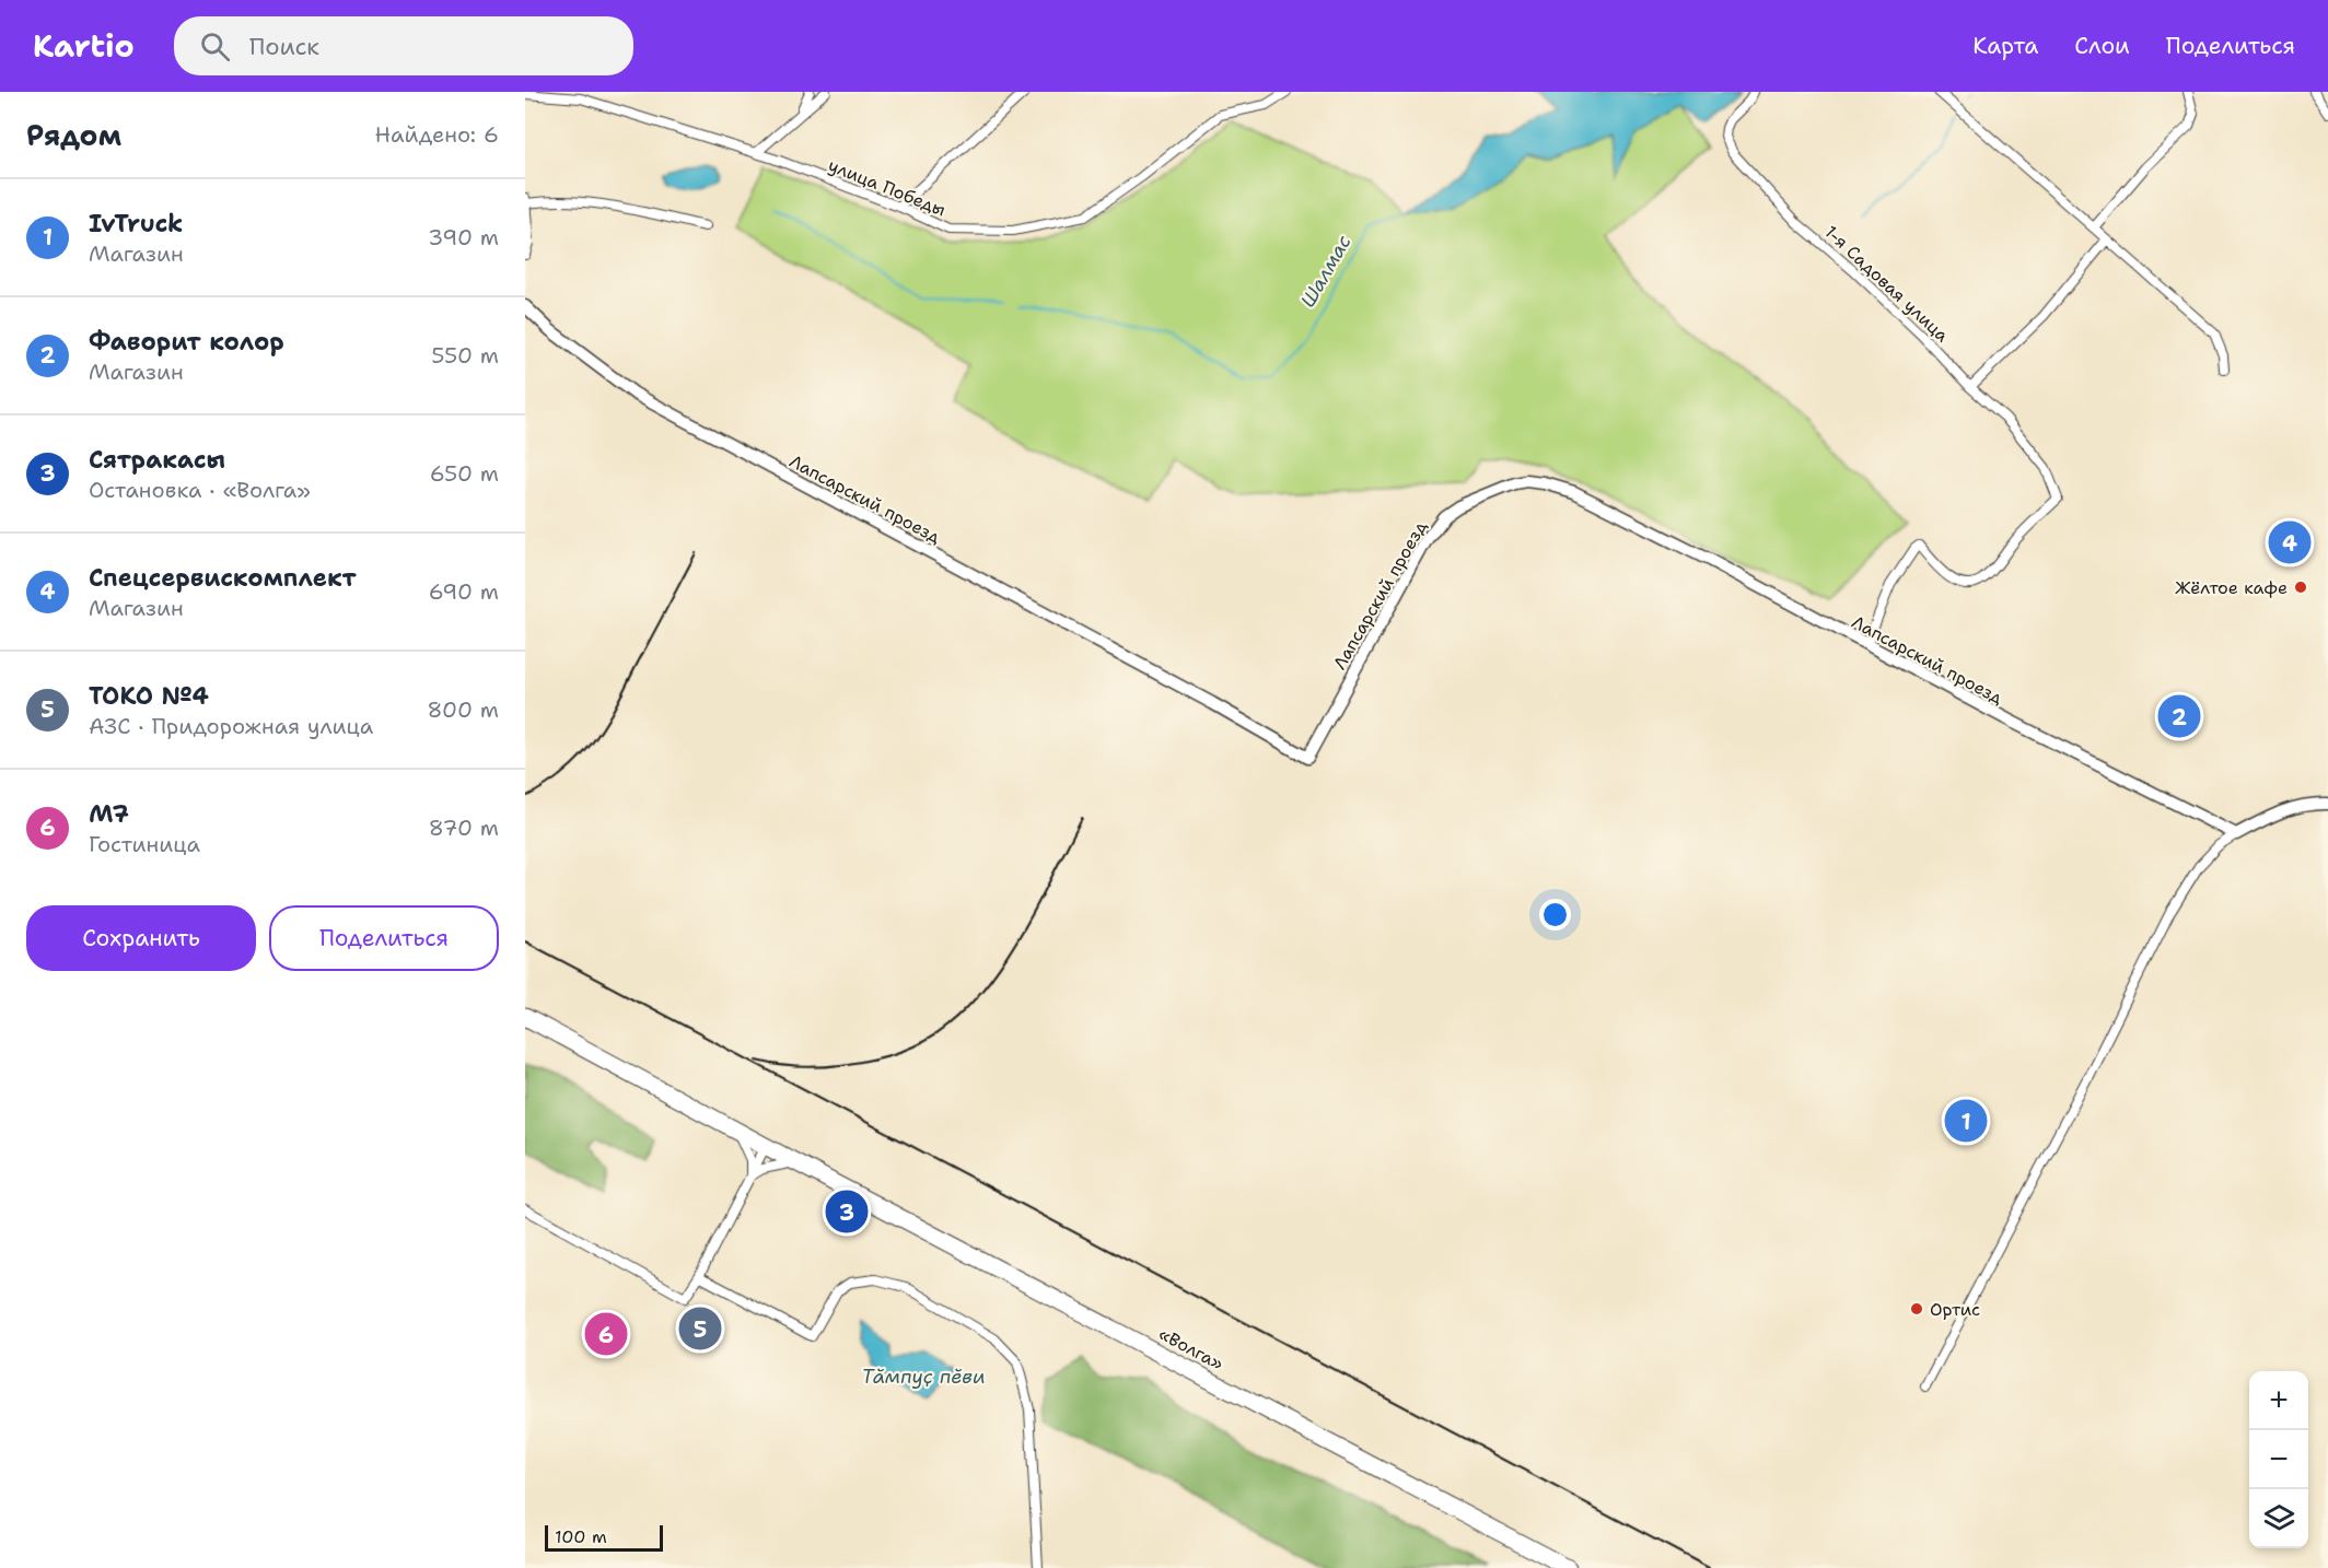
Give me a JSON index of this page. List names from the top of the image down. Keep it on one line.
{"streets":{"highway":["«Волга»"],"street":["улица Победы","1-я Садовая улица","Лапсарский проезд"]},"crossings":[["1-я Садовая улица","Лапсарский проезд"]],"water":["Шалмас","Тӑмпуҫ пӗви"],"places":["Жёлтое кафе","Ортис"],"scale_bar":"100 m","page":{"header":"Kartio","search":"Поиск","nav":["Карта","Слои","Поделиться"],"heading":["Рядом","Найдено: 6"],"list":[{"mark":"1","name":"IvTruck","note":"Магазин","value":"390 m"},{"mark":"2","name":"Фаворит колор","note":"Магазин","value":"550 m"},{"mark":"3","name":"Сятракасы","note":"Остановка · «Волга»","value":"650 m"},{"mark":"4","name":"Спецсервискомплект","note":"Магазин","value":"690 m"},{"mark":"5","name":"ТОКО №4","note":"АЗС · Придорожная улица","value":"800 m"},{"mark":"6","name":"М7","note":"Гостиница","value":"870 m"}],"pins":["4","2","1","3","5","6"],"buttons":["Сохранить","Поделиться"],"map_buttons":["+","−"],"scale":"100 m"}}
